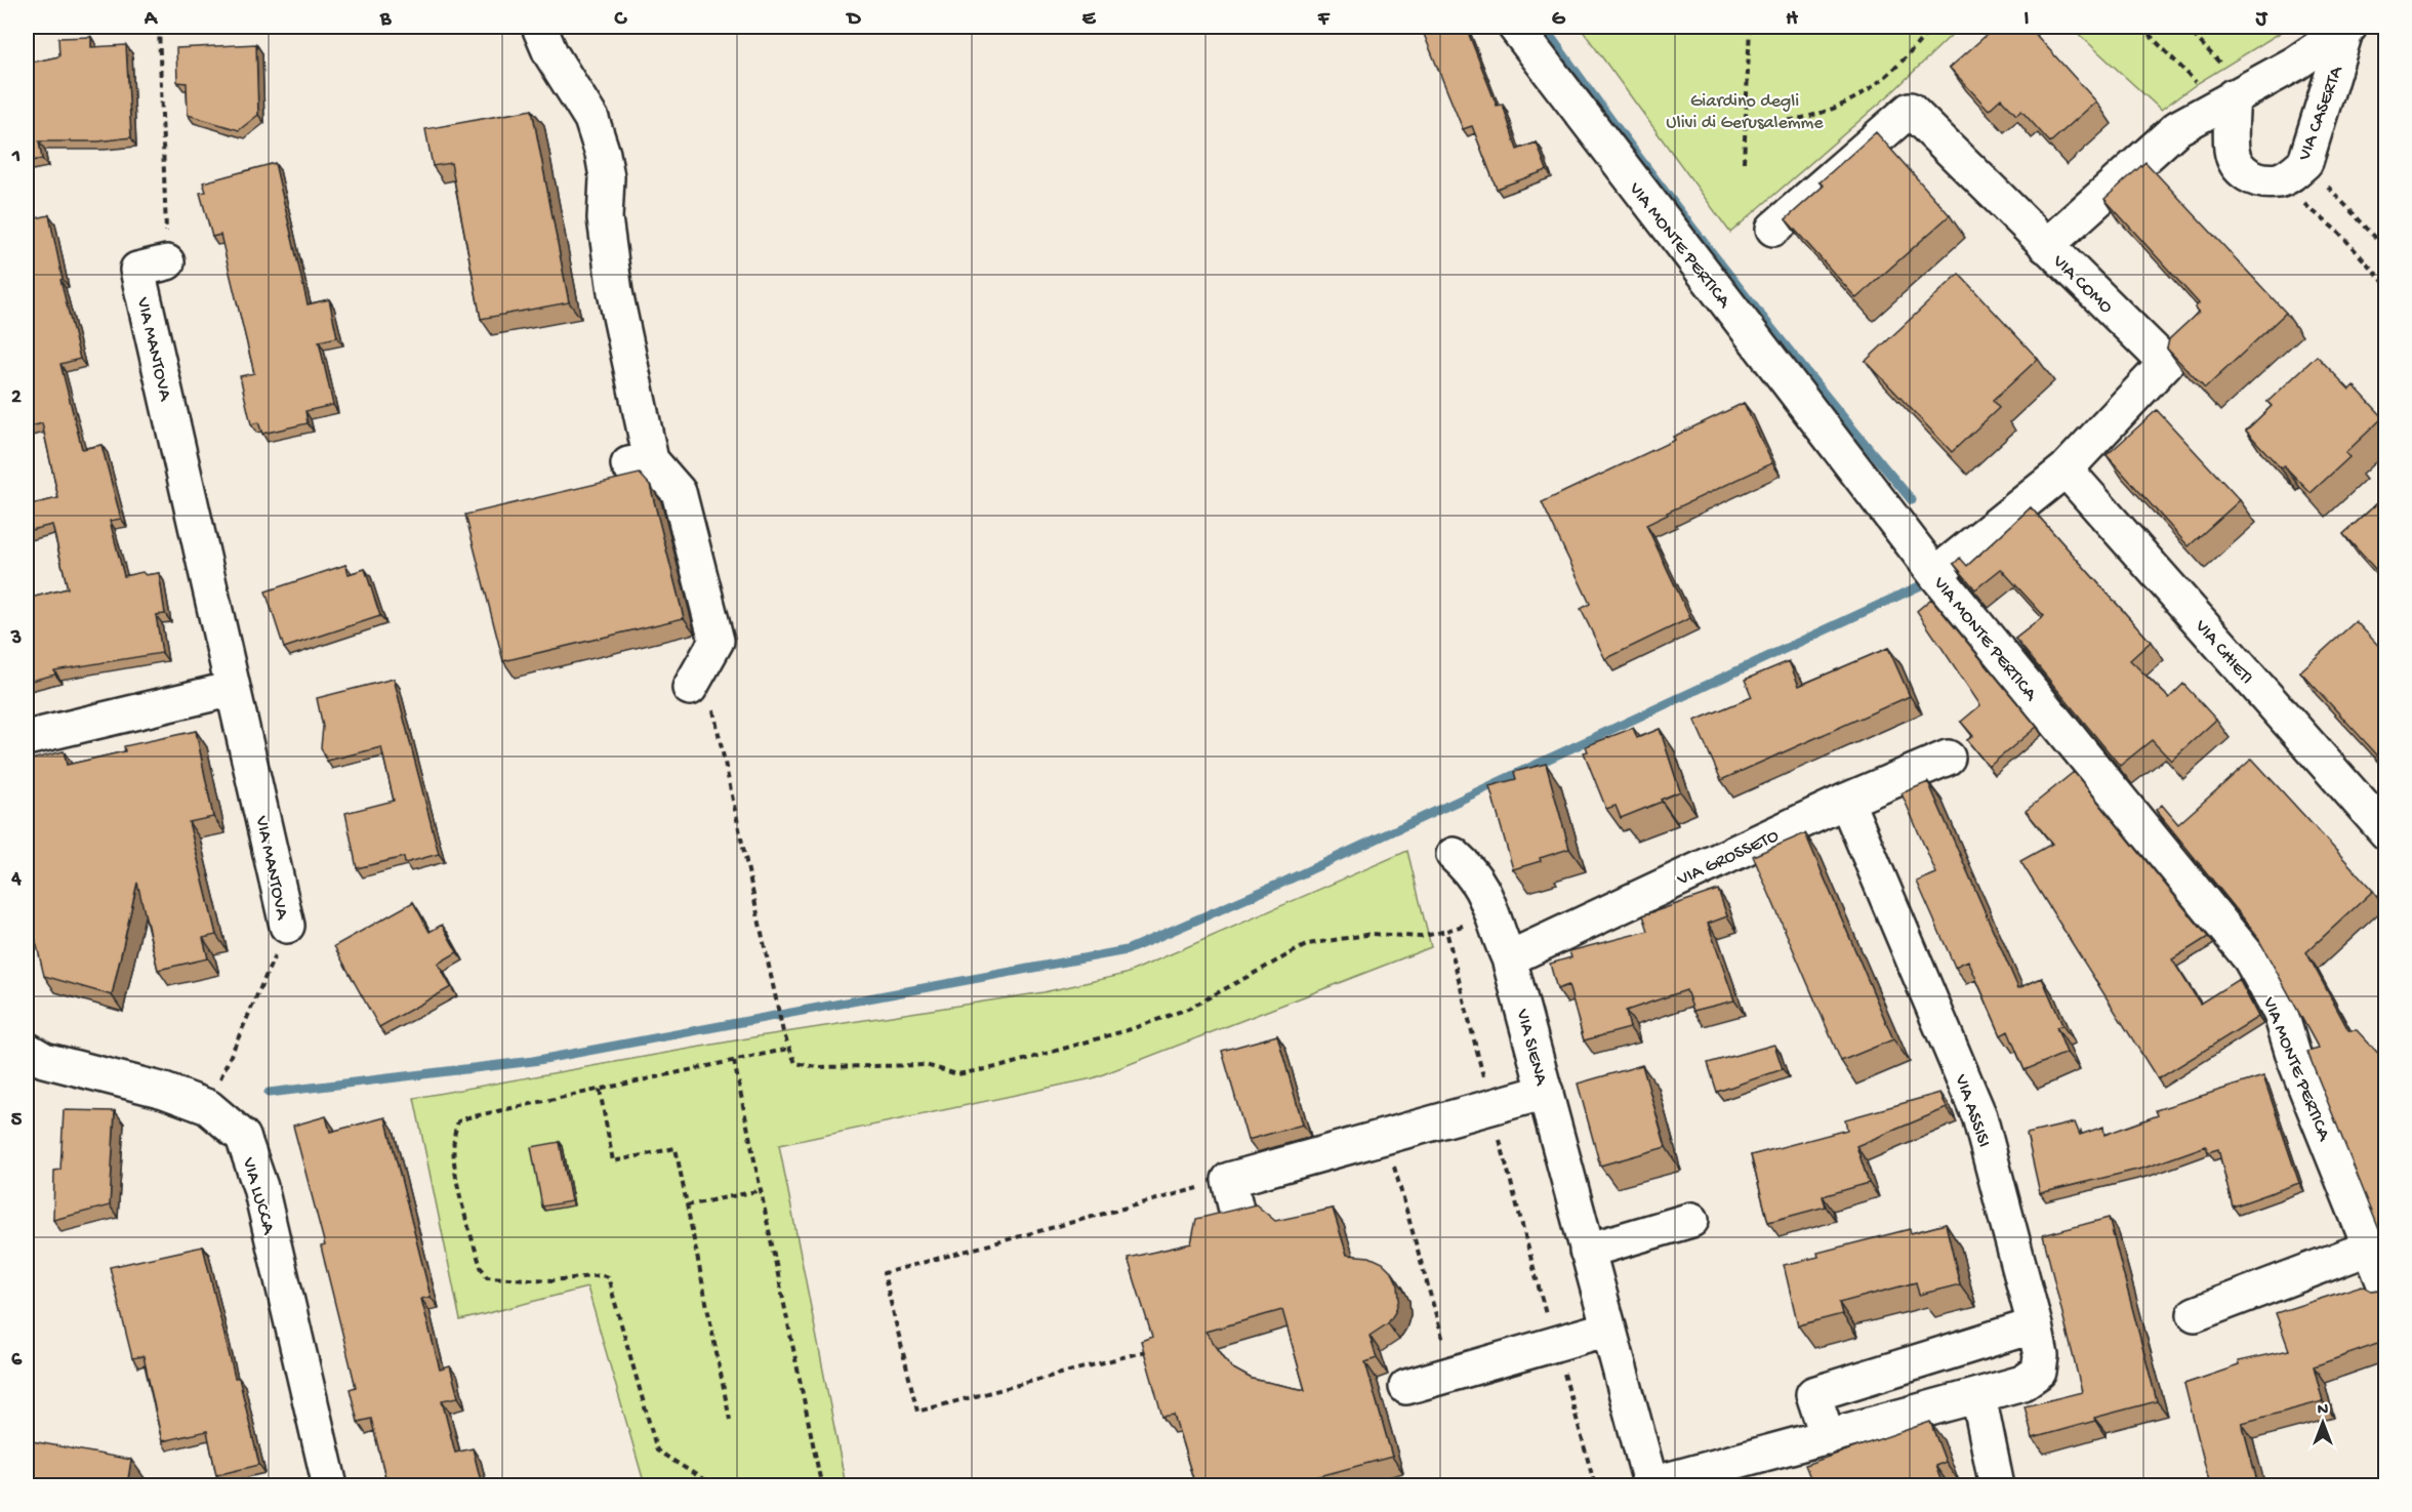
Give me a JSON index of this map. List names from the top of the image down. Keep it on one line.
{"streets":{"street":["VIA CASERTA","VIA MONTE PERTICA","VIA COMO","VIA MANTOVA","VIA CHIETI","VIA GROSSETO","VIA SIENA","VIA ASSISI","VIA LUCCA"]},"crossings":[["VIA CASERTA","VIA COMO"],["VIA MONTE PERTICA","VIA COMO"],["VIA COMO","VIA CHIETI"],["VIA MANTOVA","VIA LUCCA"],["VIA GROSSETO","VIA SIENA"],["VIA GROSSETO","VIA ASSISI"],["VIA SIENA","VIA ASSISI"]],"parks":["Giardino degli Ulivi di Gerusalemme"],"north":"top","grid":{"columns":["A","B","C","D","E","F","G","H","I","J"],"rows":["1","2","3","4","5","6"]}}
